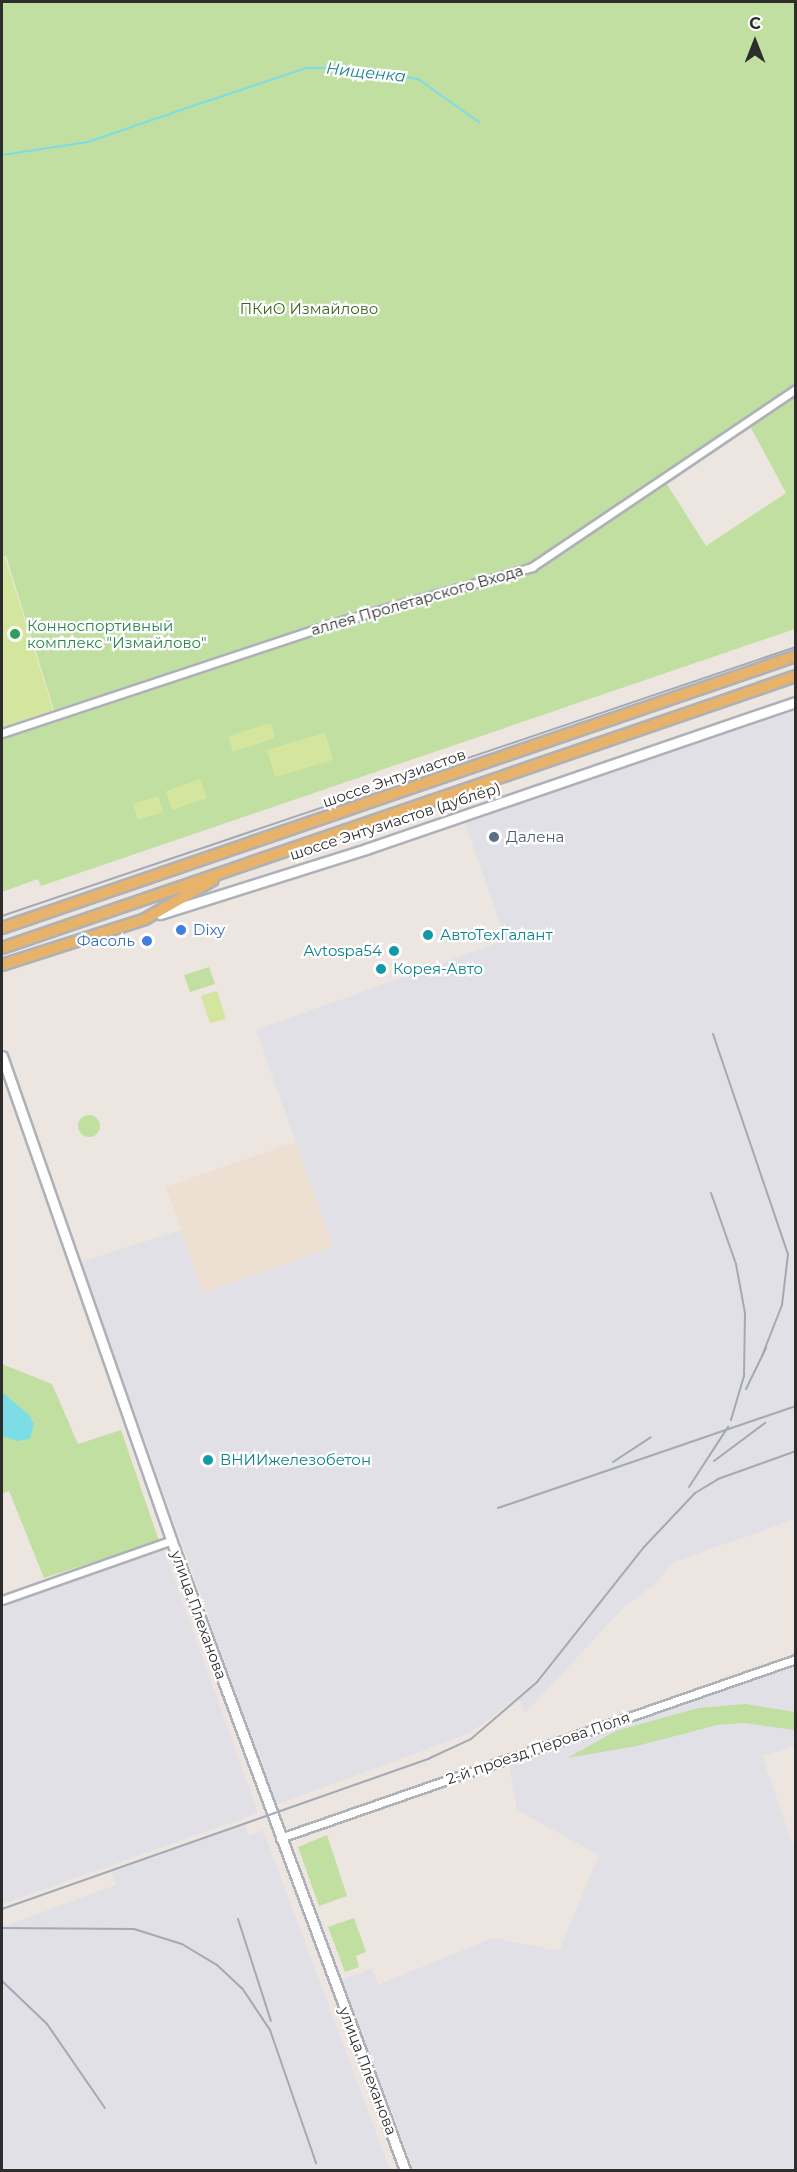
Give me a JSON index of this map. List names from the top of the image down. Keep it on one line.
{"streets":{"main road":["шоссе Энтузиастов","шоссе Энтузиастов (дублёр)","улица Плеханова"],"street":["аллея Пролетарского Входа","2-й проезд Перова Поля"]},"crossings":[["улица Плеханова","2-й проезд Перова Поля"]],"water":["Нищенка"],"parks":["ПКиО Измайлово"],"places":["Конноспортивный комплекс \"Измайлово\"","Далена","Dixy","АвтоТехГалант","Фасоль","Avtospa54","Корея-Авто","ВНИИжелезобетон"],"north":"top"}
